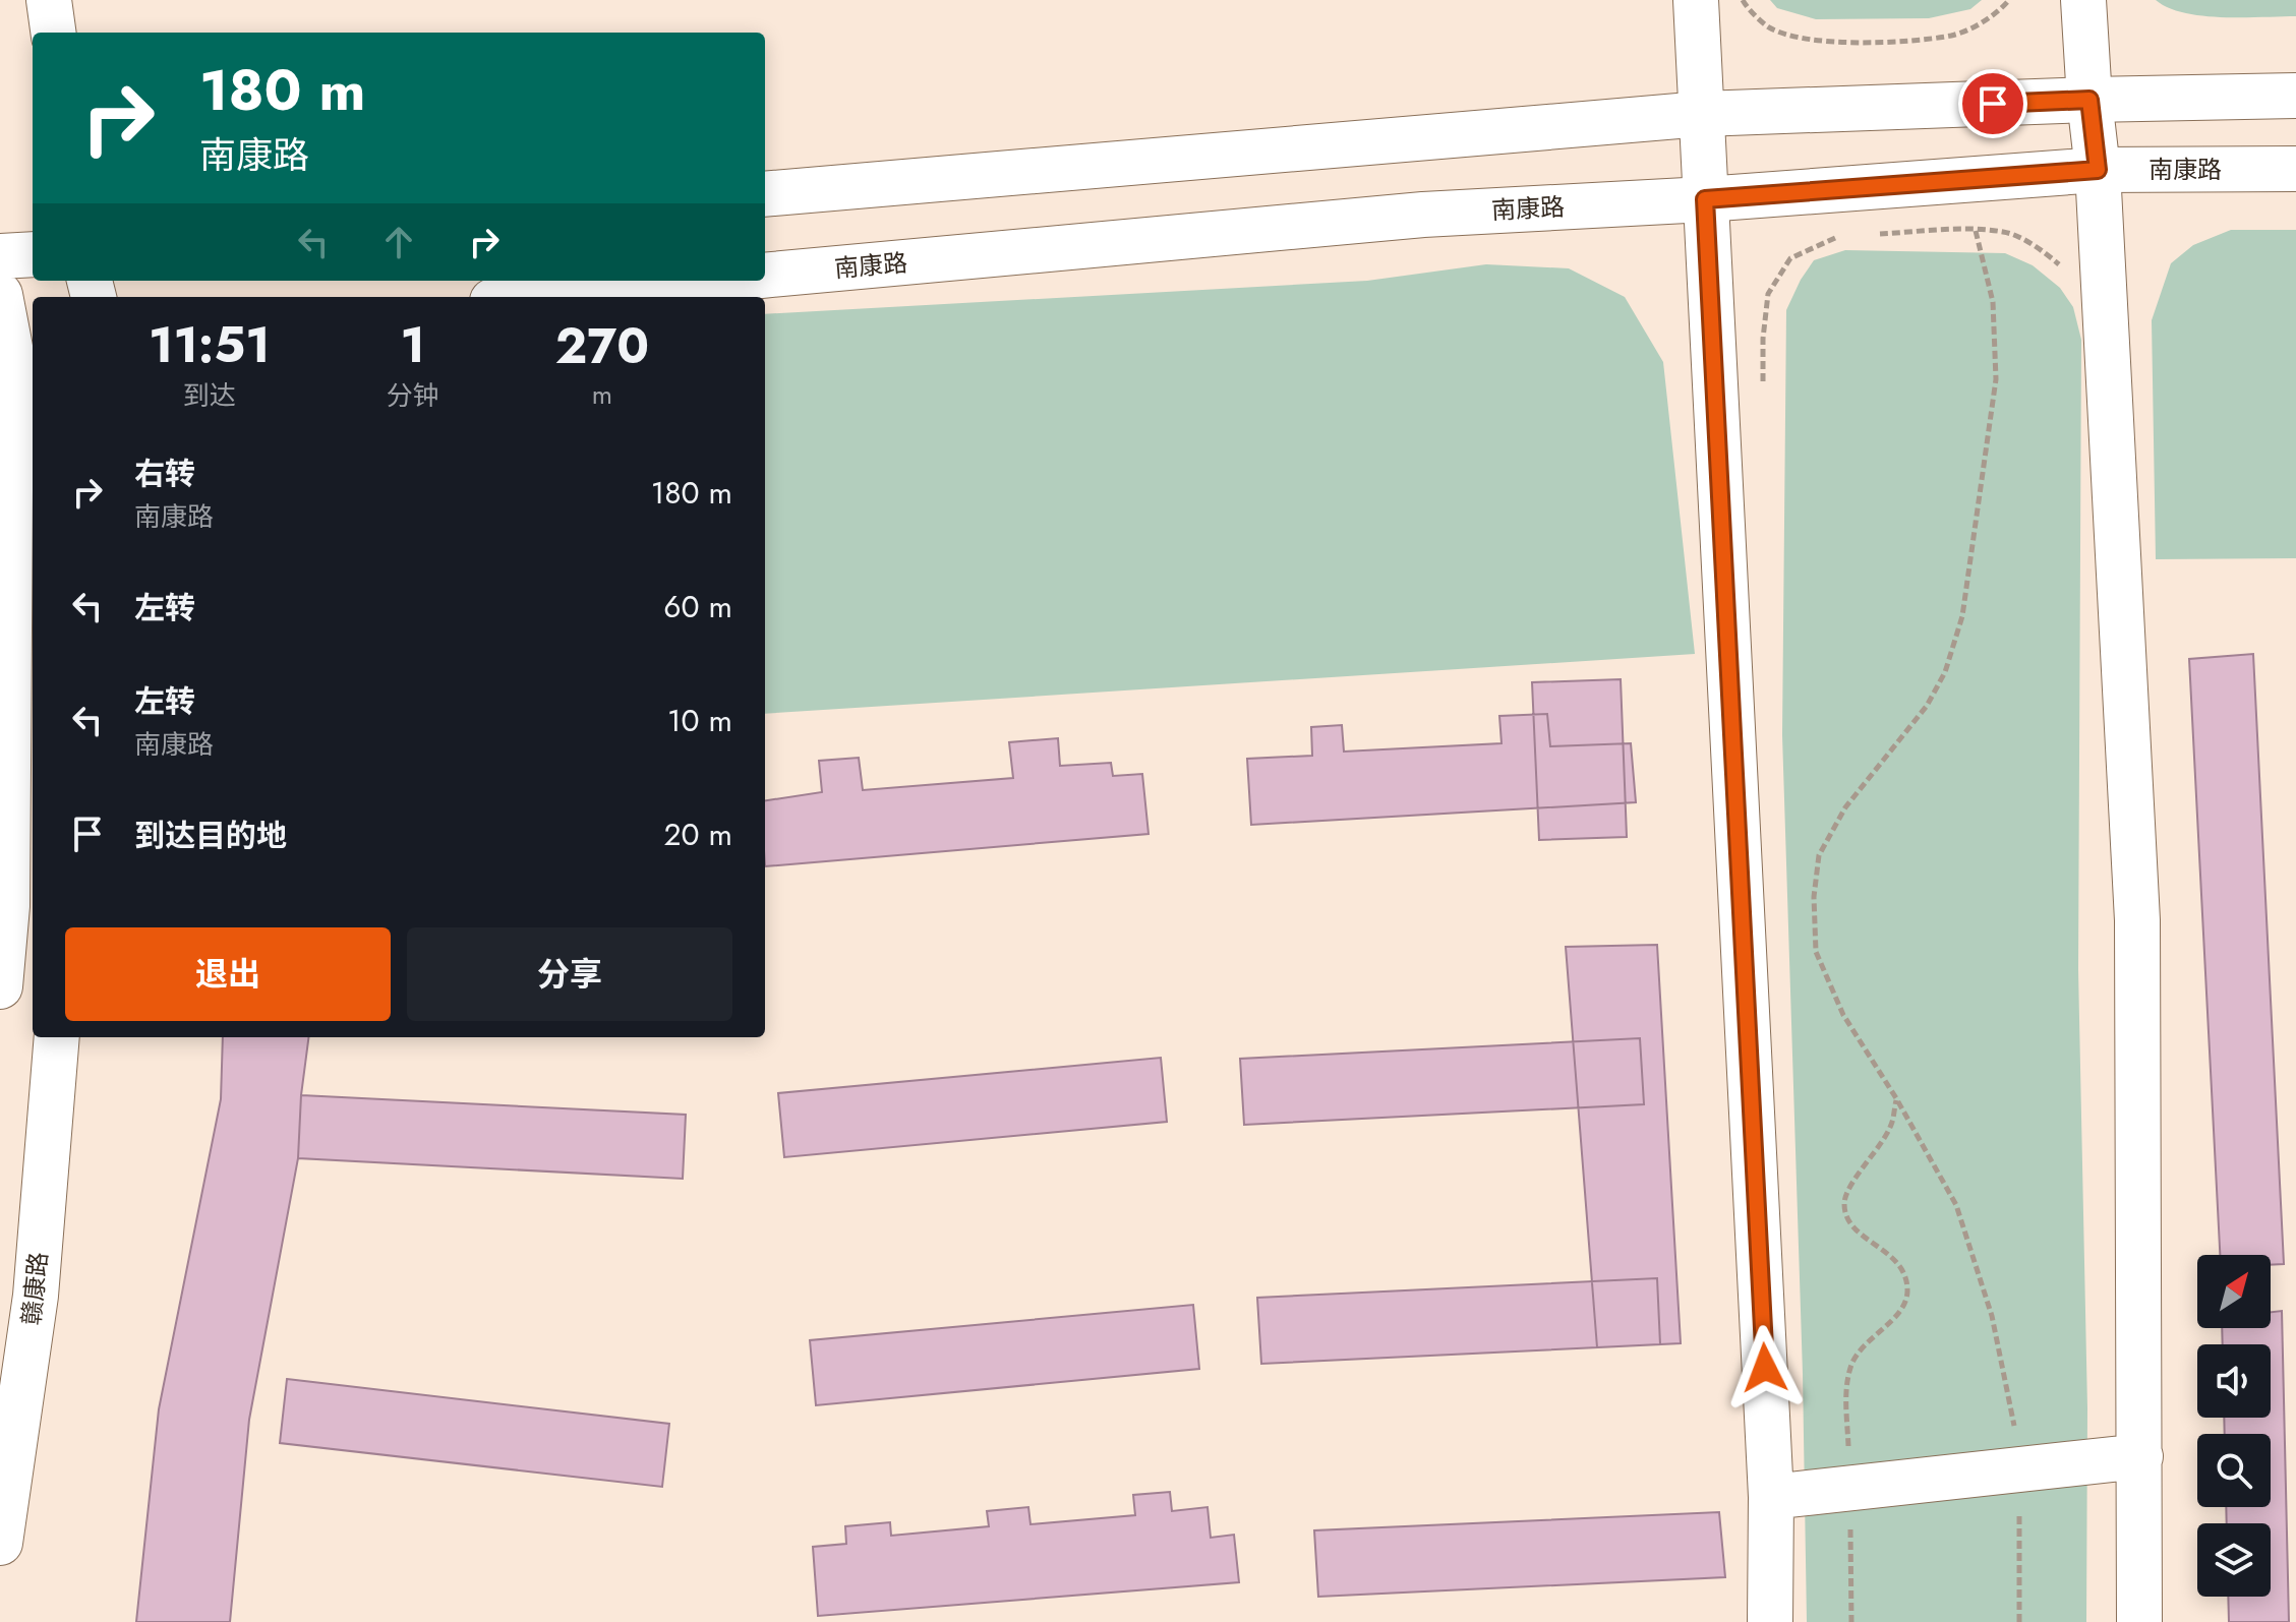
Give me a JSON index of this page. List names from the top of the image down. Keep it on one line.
{"streets":{"main road":["南康路","赣康路"]},"north":"top right","page":{"turn":["180 m","南康路"],"eta":["11:51","到达","1","分钟","270","m"],"list":[{"name":"右转","note":"南康路","value":"180 m"},{"name":"左转","value":"60 m"},{"name":"左转","note":"南康路","value":"10 m"},{"name":"到达目的地","value":"20 m"}],"buttons":["退出","分享"]}}
